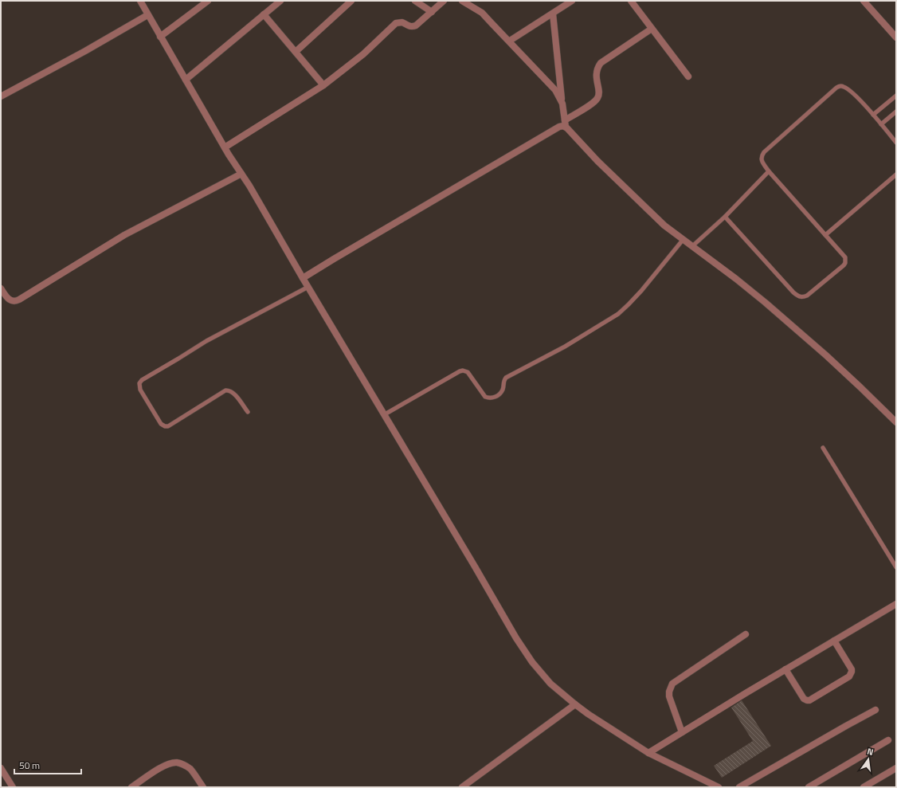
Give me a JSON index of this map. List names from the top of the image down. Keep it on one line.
{"scale_bar":"50 m","north":"top"}
